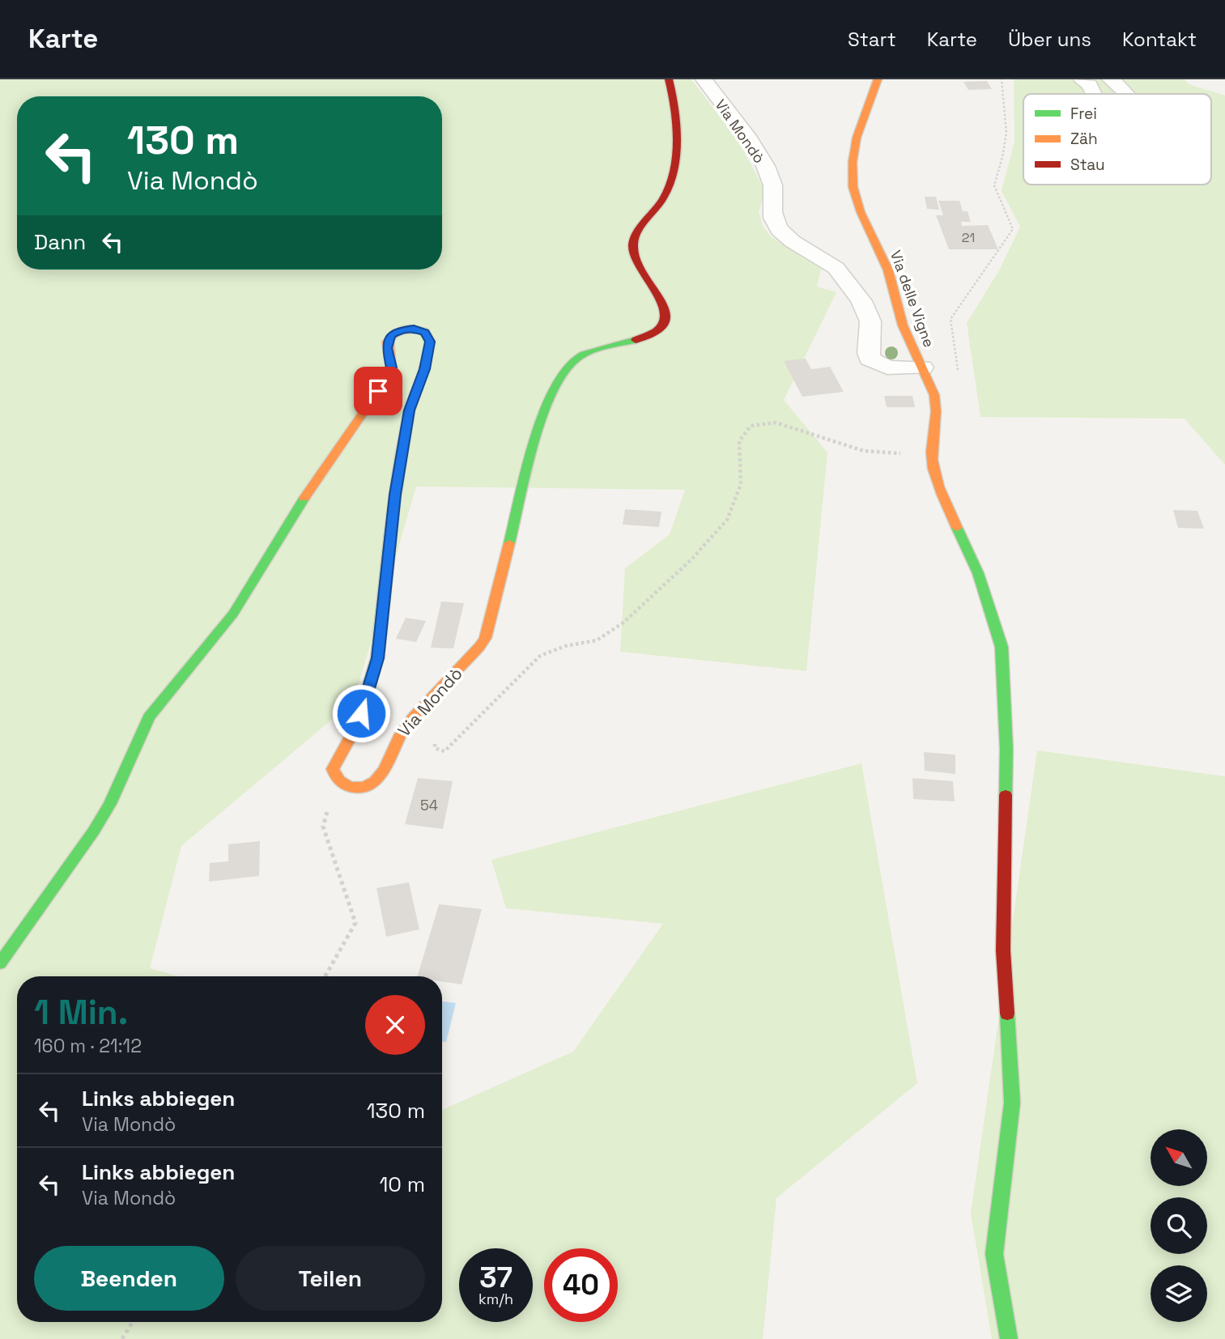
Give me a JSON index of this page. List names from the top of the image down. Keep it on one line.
{"streets":{"street":["Via Mondò","Via delle Vigne"]},"crossings":[["Via Mondò","Via delle Vigne"]],"house_numbers":["21","54"],"legend":["Frei","Zäh","Stau"],"north":"top left","page":{"header":"Karte","nav":["Start","Karte","Über uns","Kontakt"],"turn":["130 m","Via Mondò"],"then":"Dann","heading":["1 Min.","160 m · 21:12"],"list":[{"name":"Links abbiegen","note":"Via Mondò","value":"130 m"},{"name":"Links abbiegen","note":"Via Mondò","value":"10 m"}],"buttons":["Beenden","Teilen"],"speed":"37 km/h","limit":"40"}}
